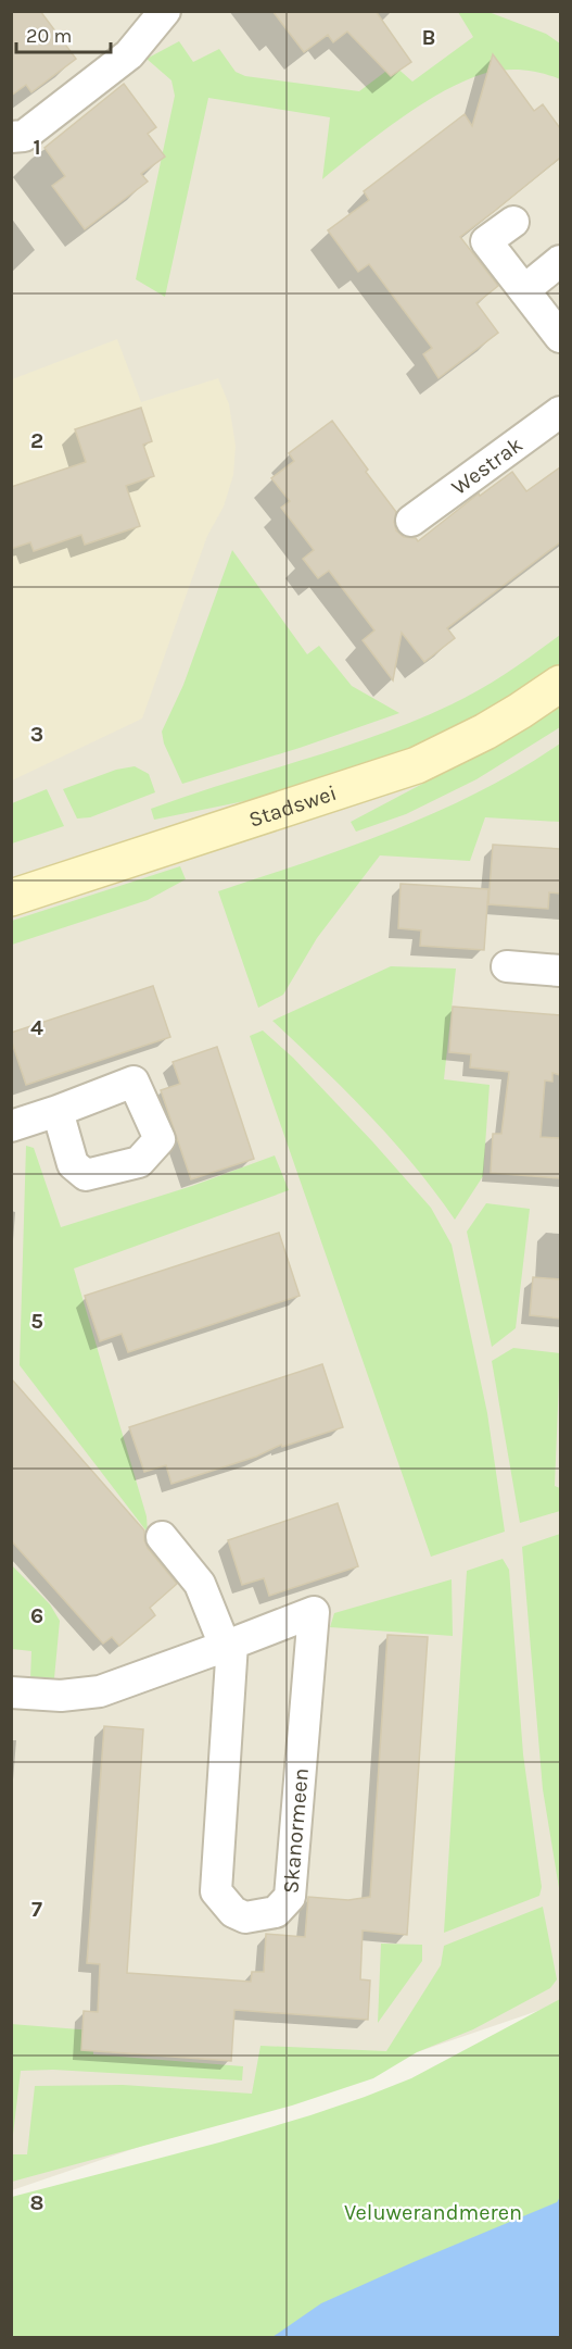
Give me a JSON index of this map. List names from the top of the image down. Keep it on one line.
{"streets":{"street":["Westrak","Stadswei","Skanormeen"]},"parks":["Veluwerandmeren"],"scale_bar":"20 m","grid":{"columns":["B"],"rows":["1","2","3","4","5","6","7","8"]}}
